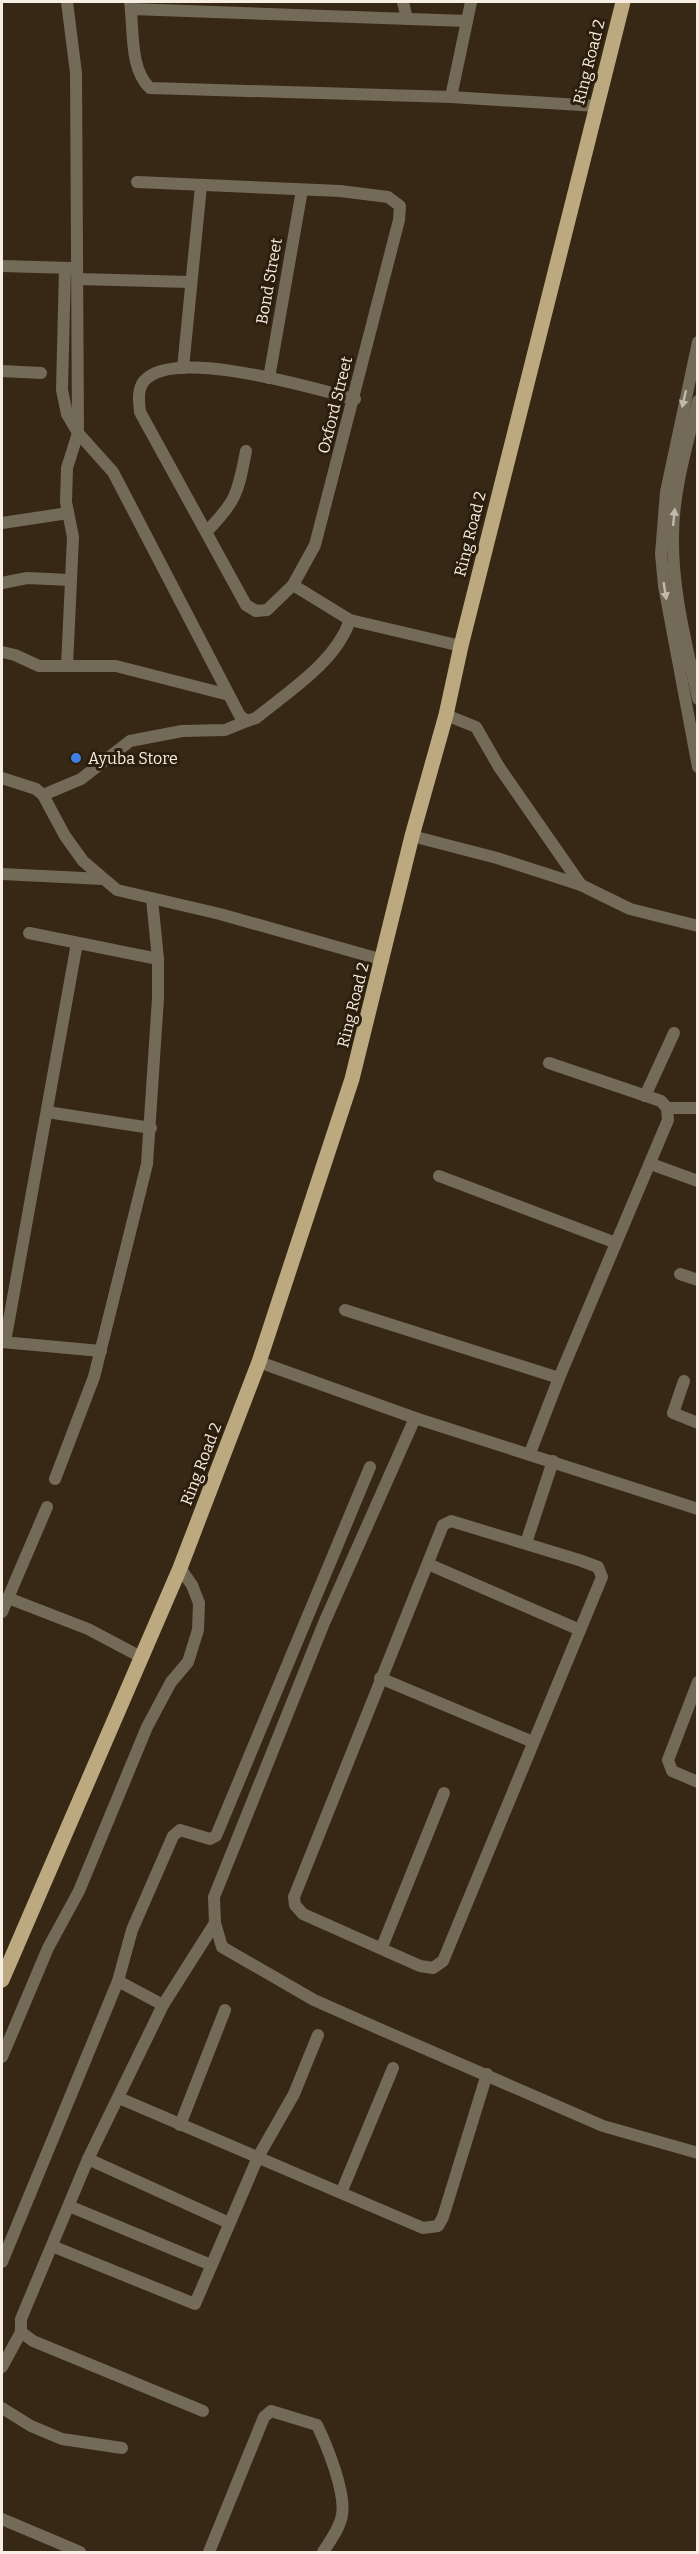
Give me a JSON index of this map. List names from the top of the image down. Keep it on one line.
{"streets":{"main road":["Ring Road 2"],"street":["Bond Street","Oxford Street"]},"crossings":[["Bond Street","Oxford Street"]],"places":["Ayuba Store"]}
